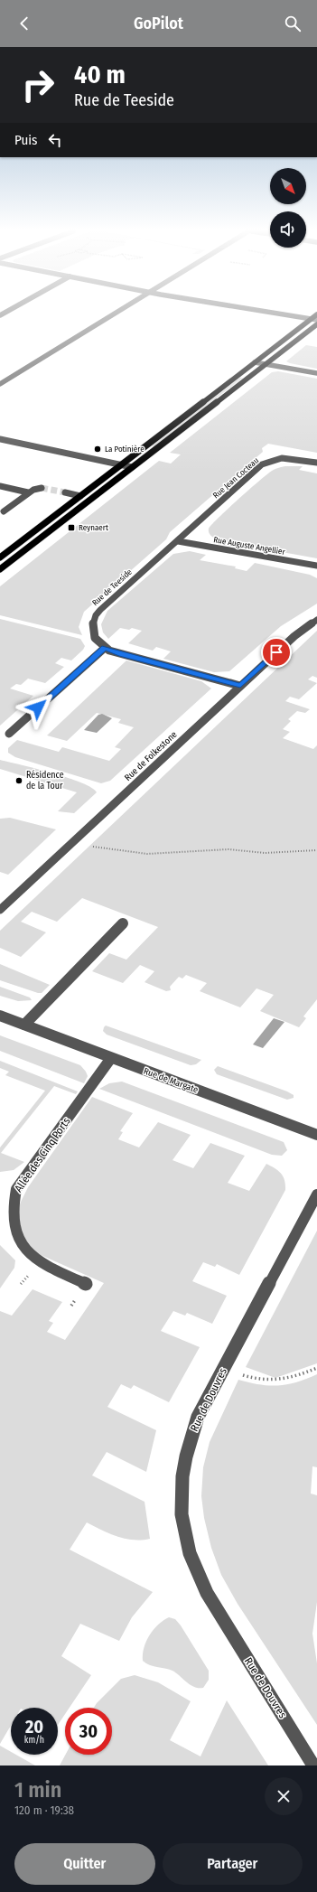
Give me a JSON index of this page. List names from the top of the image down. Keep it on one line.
{"streets":{"street":["Rue Jean Cocteau","Rue Auguste Angellier","Rue de Teeside","Rue de Folkestone","Rue de Margate","Allée des Cinq Ports","Rue de Douvres"]},"crossings":[["Rue Jean Cocteau","Rue Auguste Angellier"],["Rue Jean Cocteau","Rue de Teeside"],["Rue Auguste Angellier","Rue de Teeside"],["Rue de Teeside","Rue de Folkestone"],["Rue de Margate","Allée des Cinq Ports"]],"places":{"other":["La Potinière","Résidence de la Tour"],"transit":["Reynaert"]},"north":"bottom right","page":{"header":"GoPilot","turn":["40 m","Rue de Teeside"],"then":"Puis","speed":"20 km/h","limit":"30","heading":["1 min","120 m · 19:38"],"buttons":["Quitter","Partager"]}}
